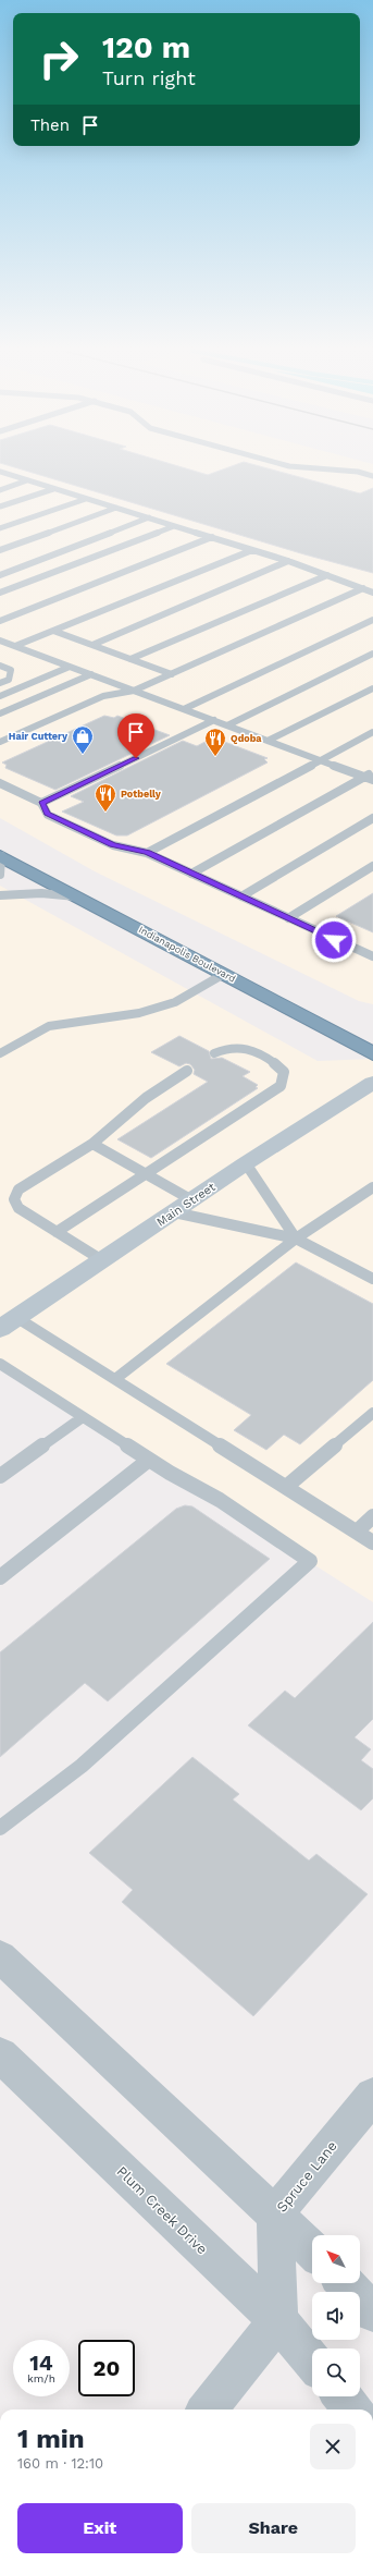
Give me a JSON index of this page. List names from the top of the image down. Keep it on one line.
{"streets":{"highway":["Indianapolis Boulevard"],"street":["Main Street","Spruce Lane","Plum Creek Drive"]},"crossings":[["Spruce Lane","Plum Creek Drive"]],"places":{"shop":["Hair Cuttery"],"restaurant":["Qdoba","Potbelly"]},"north":"top left","page":{"turn":["120 m","Turn right"],"then":"Then","speed":"14 km/h","limit":"20","heading":["1 min","160 m · 12:10"],"buttons":["Exit","Share"]}}
